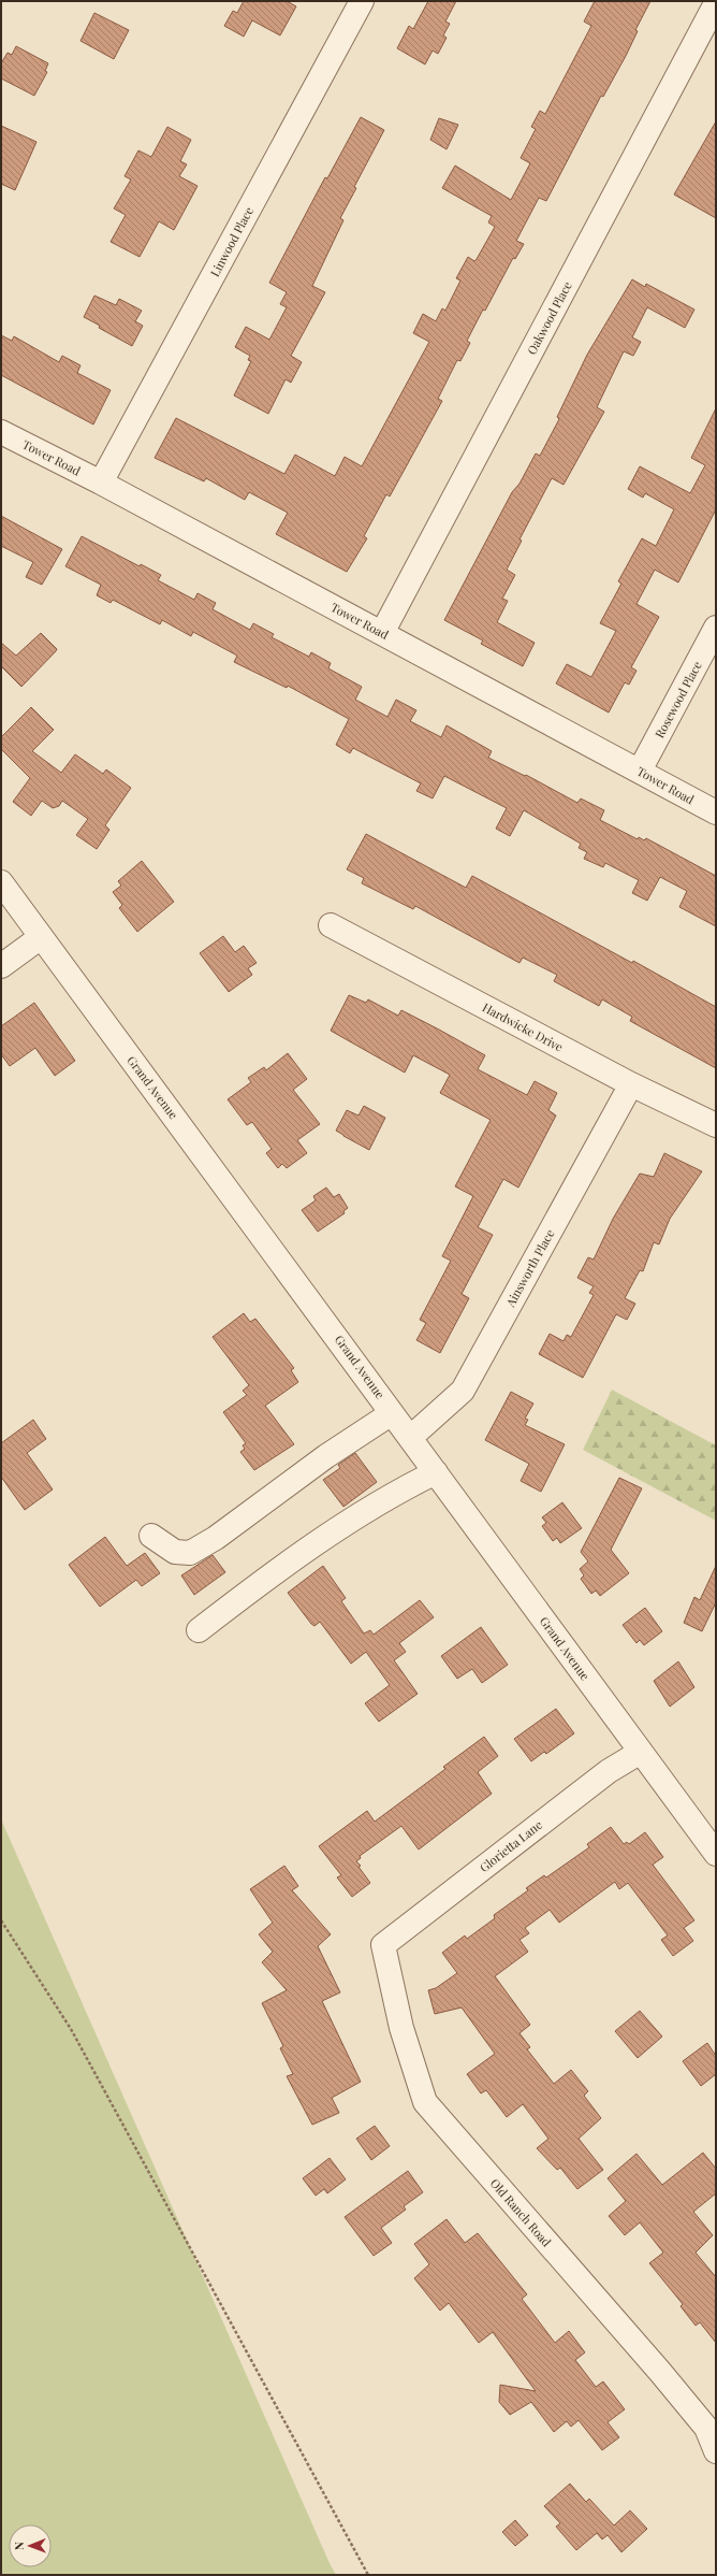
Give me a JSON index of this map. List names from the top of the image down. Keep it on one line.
{"streets":{"street":["Linwood Place","Oakwood Place","Tower Road","Rosewood Place","Hardwicke Drive","Grand Avenue","Ainsworth Place","Glorietta Lane","Old Ranch Road"]},"crossings":[["Linwood Place","Tower Road"],["Oakwood Place","Tower Road"],["Tower Road","Rosewood Place"],["Hardwicke Drive","Ainsworth Place"],["Grand Avenue","Ainsworth Place"],["Grand Avenue","Glorietta Lane"],["Glorietta Lane","Old Ranch Road"]],"north":"left"}
